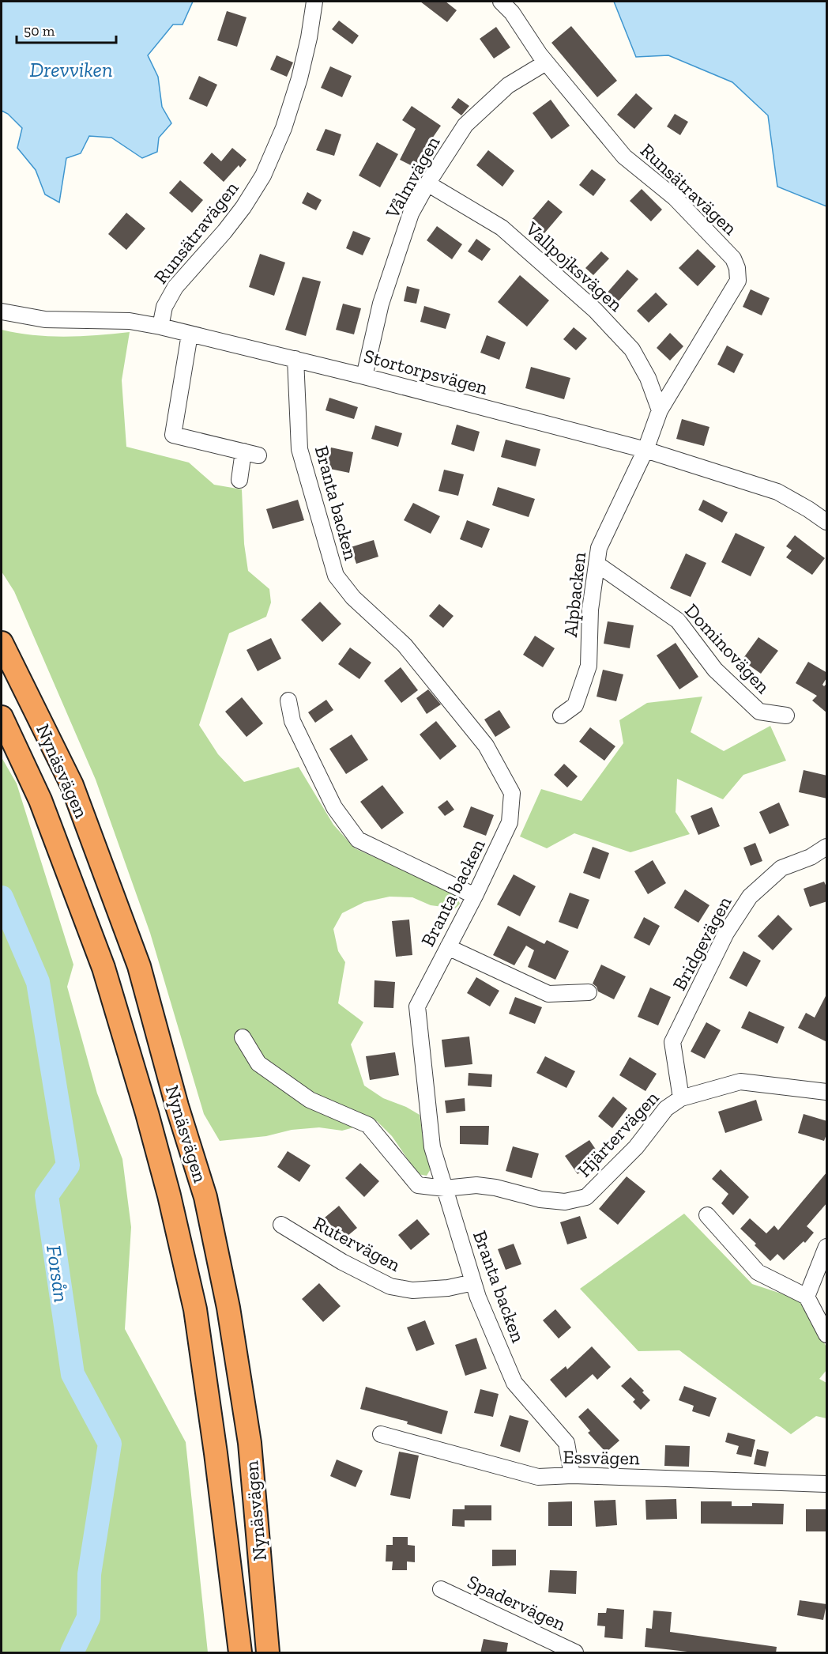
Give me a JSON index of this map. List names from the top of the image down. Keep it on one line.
{"streets":{"highway":["Nynäsvägen"],"street":["Vålmvägen","Runsätravägen","Vallpojksvägen","Stortorpsvägen","Branta backen","Alpbacken","Dominovägen","Bridgevägen","Hjärtervägen","Rutervägen","Essvägen","Spadervägen"]},"crossings":[["Vålmvägen","Runsätravägen"],["Vålmvägen","Vallpojksvägen"],["Vålmvägen","Stortorpsvägen"],["Runsätravägen","Vallpojksvägen"],["Runsätravägen","Stortorpsvägen"],["Runsätravägen","Alpbacken"],["Stortorpsvägen","Branta backen"],["Stortorpsvägen","Alpbacken"],["Branta backen","Hjärtervägen"],["Branta backen","Rutervägen"],["Branta backen","Essvägen"],["Alpbacken","Dominovägen"],["Bridgevägen","Hjärtervägen"]],"water":["Drevviken","Forsån"],"scale_bar":"50 m"}
